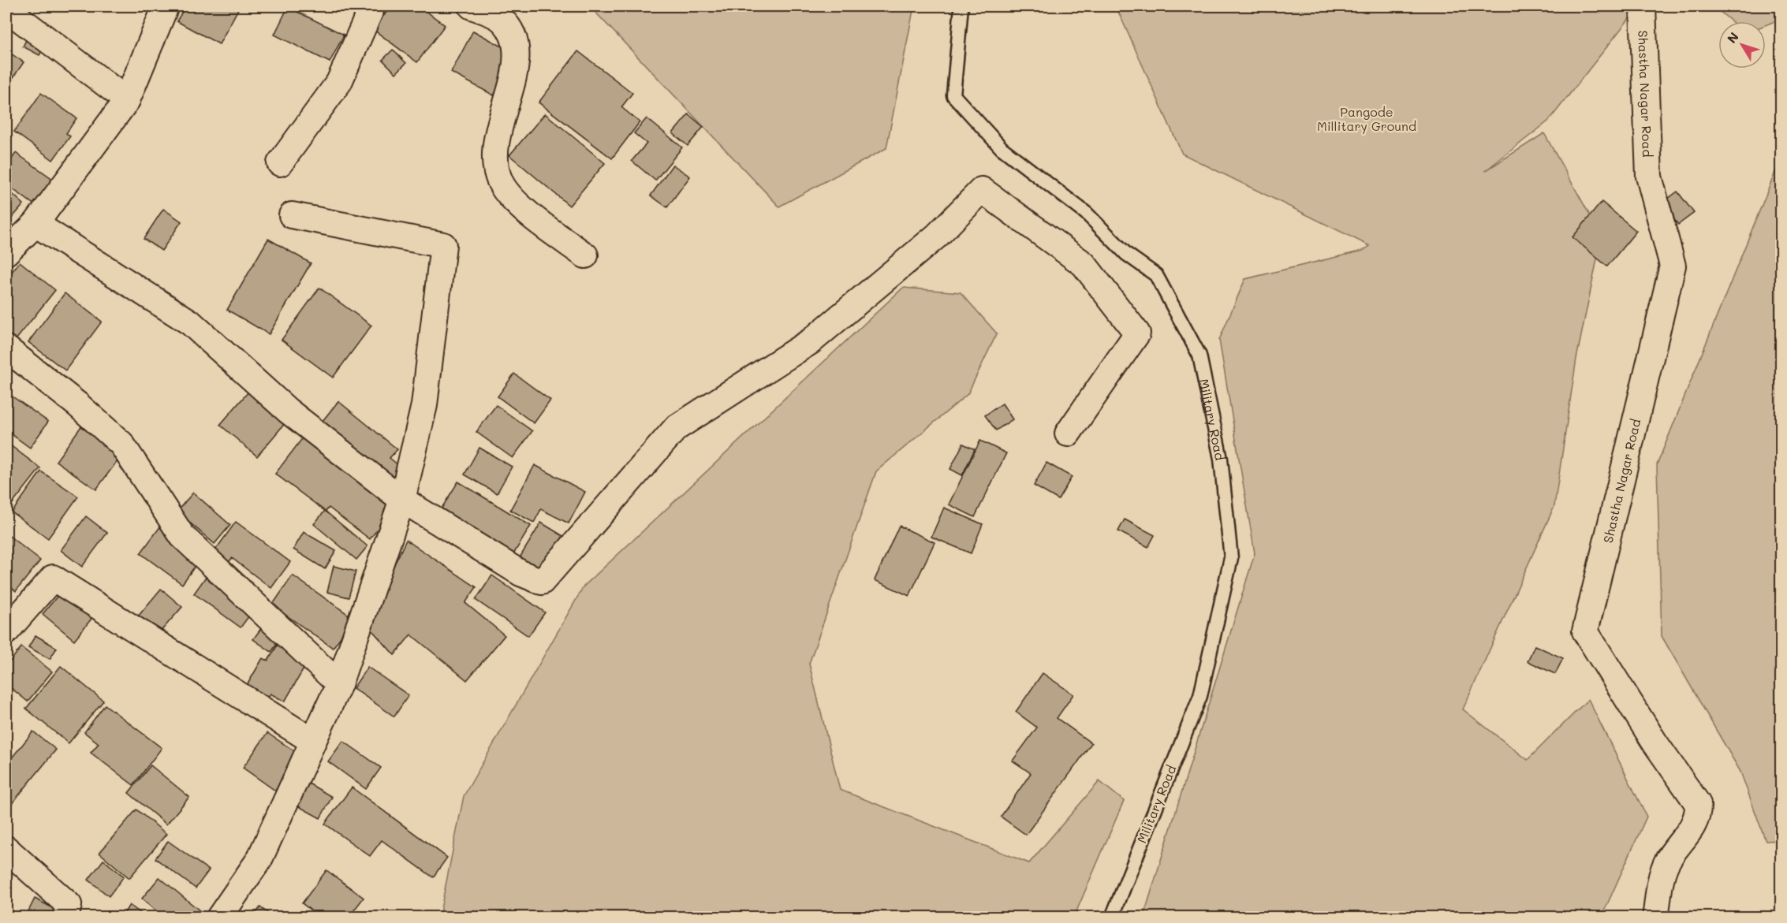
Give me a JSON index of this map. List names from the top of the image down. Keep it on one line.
{"streets":{"street":["Shastha Nagar Road"],"lane":["Military Road"]},"parks":["Pangode Millitary Ground"],"north":"top left"}
